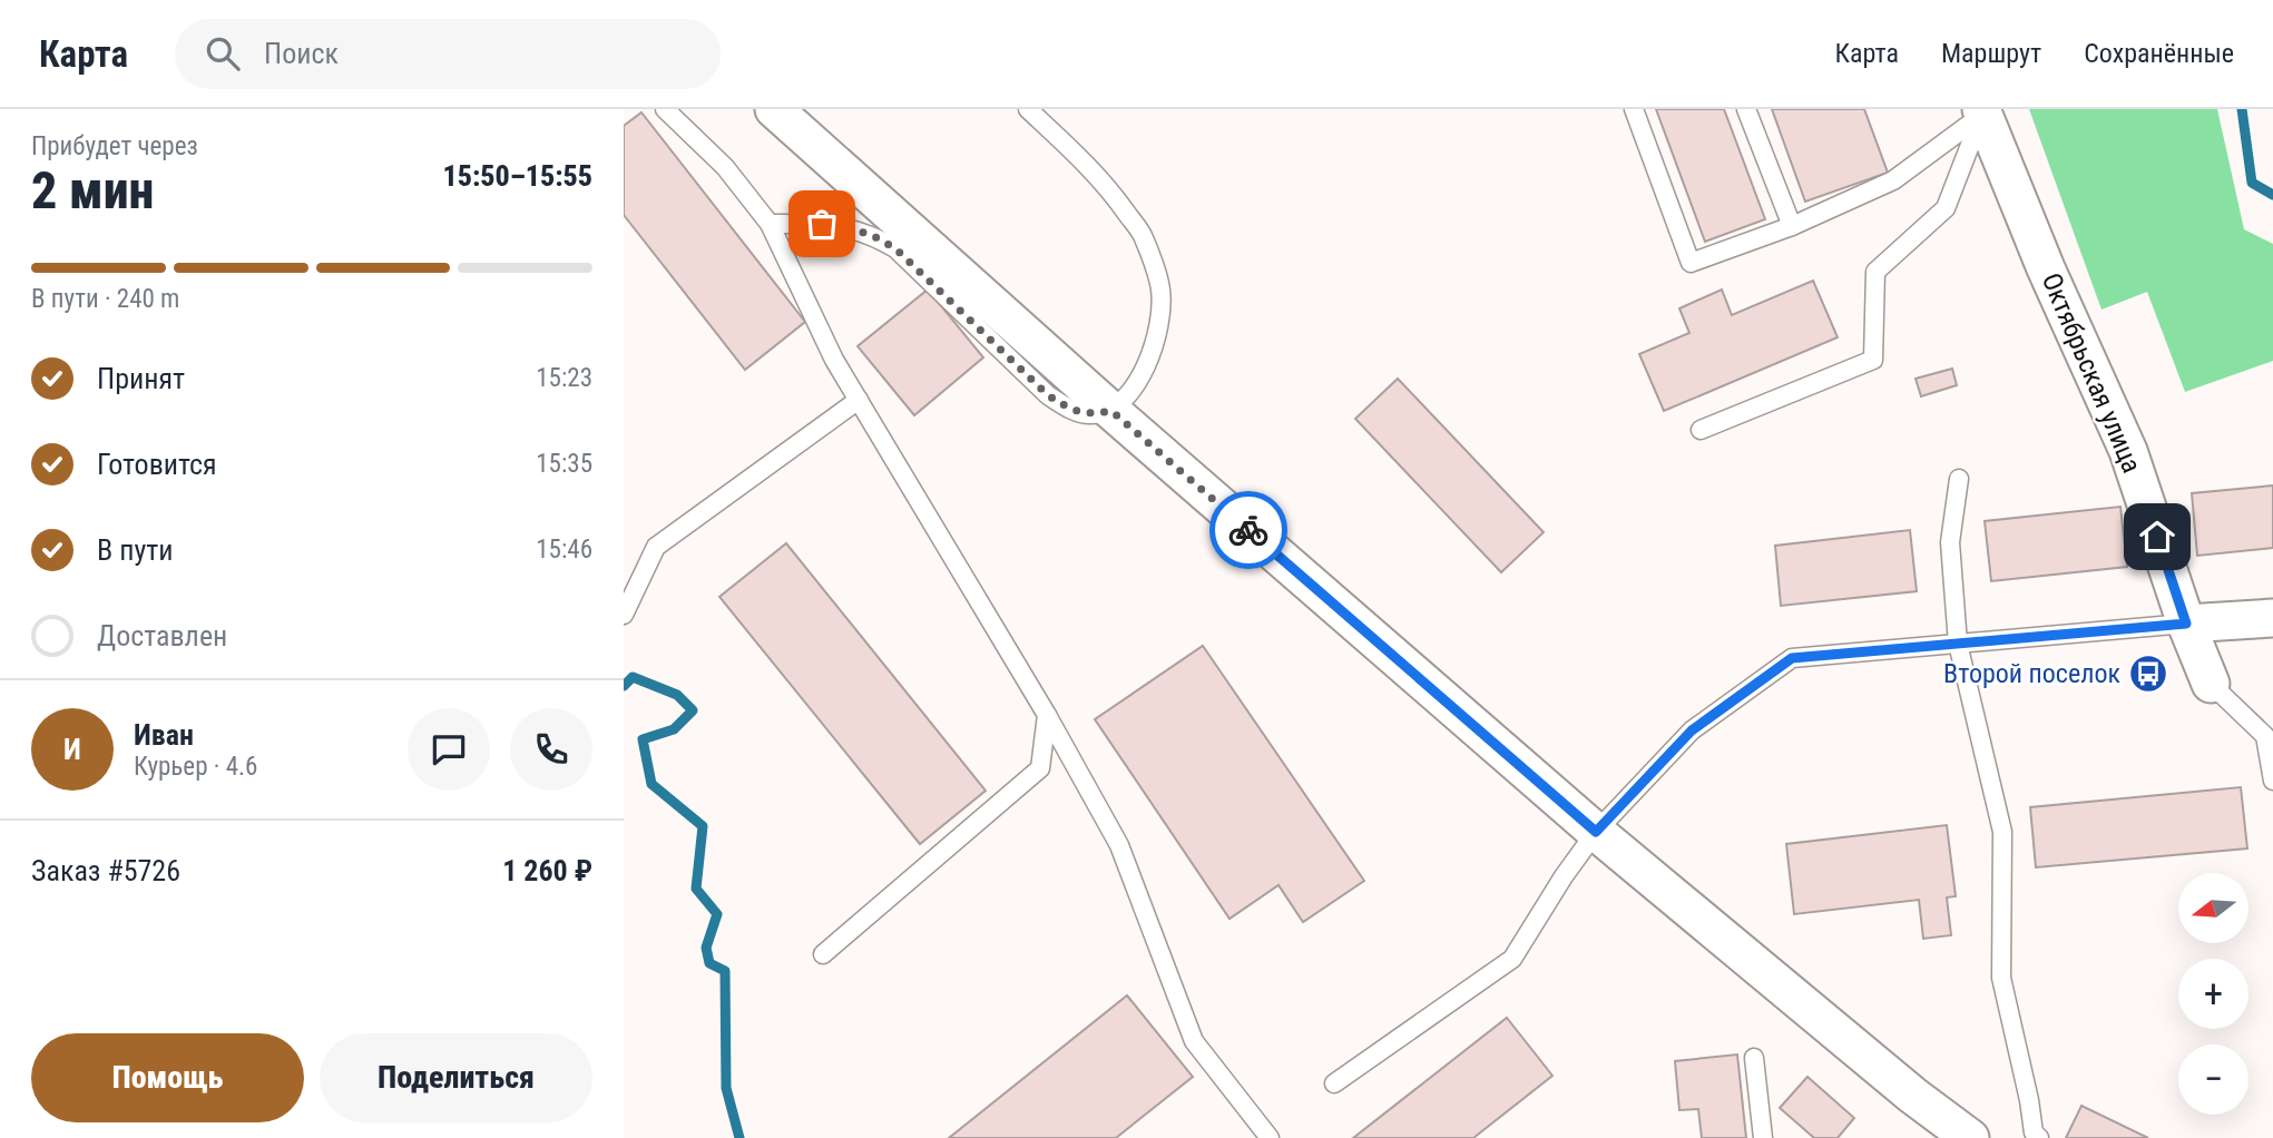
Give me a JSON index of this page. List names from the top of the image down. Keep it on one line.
{"streets":{"street":["Октябрьская улица"]},"places":{"bus stop":["Второй поселок"]},"north":"left","page":{"header":"Карта","search":"Поиск","nav":["Карта","Маршрут","Сохранённые"],"heading":["2 мин","Прибудет через","15:50–15:55"],"panel":["Иван","Курьер · 4.6","Заказ #5726","1 260 ₽"],"bar":"В пути · 240 m","list":[["Принят","15:23"],["Готовится","15:35"],["В пути","15:46"],"Доставлен"],"round":"И","map_buttons":["+","−"],"buttons":["Помощь","Поделиться"]}}
